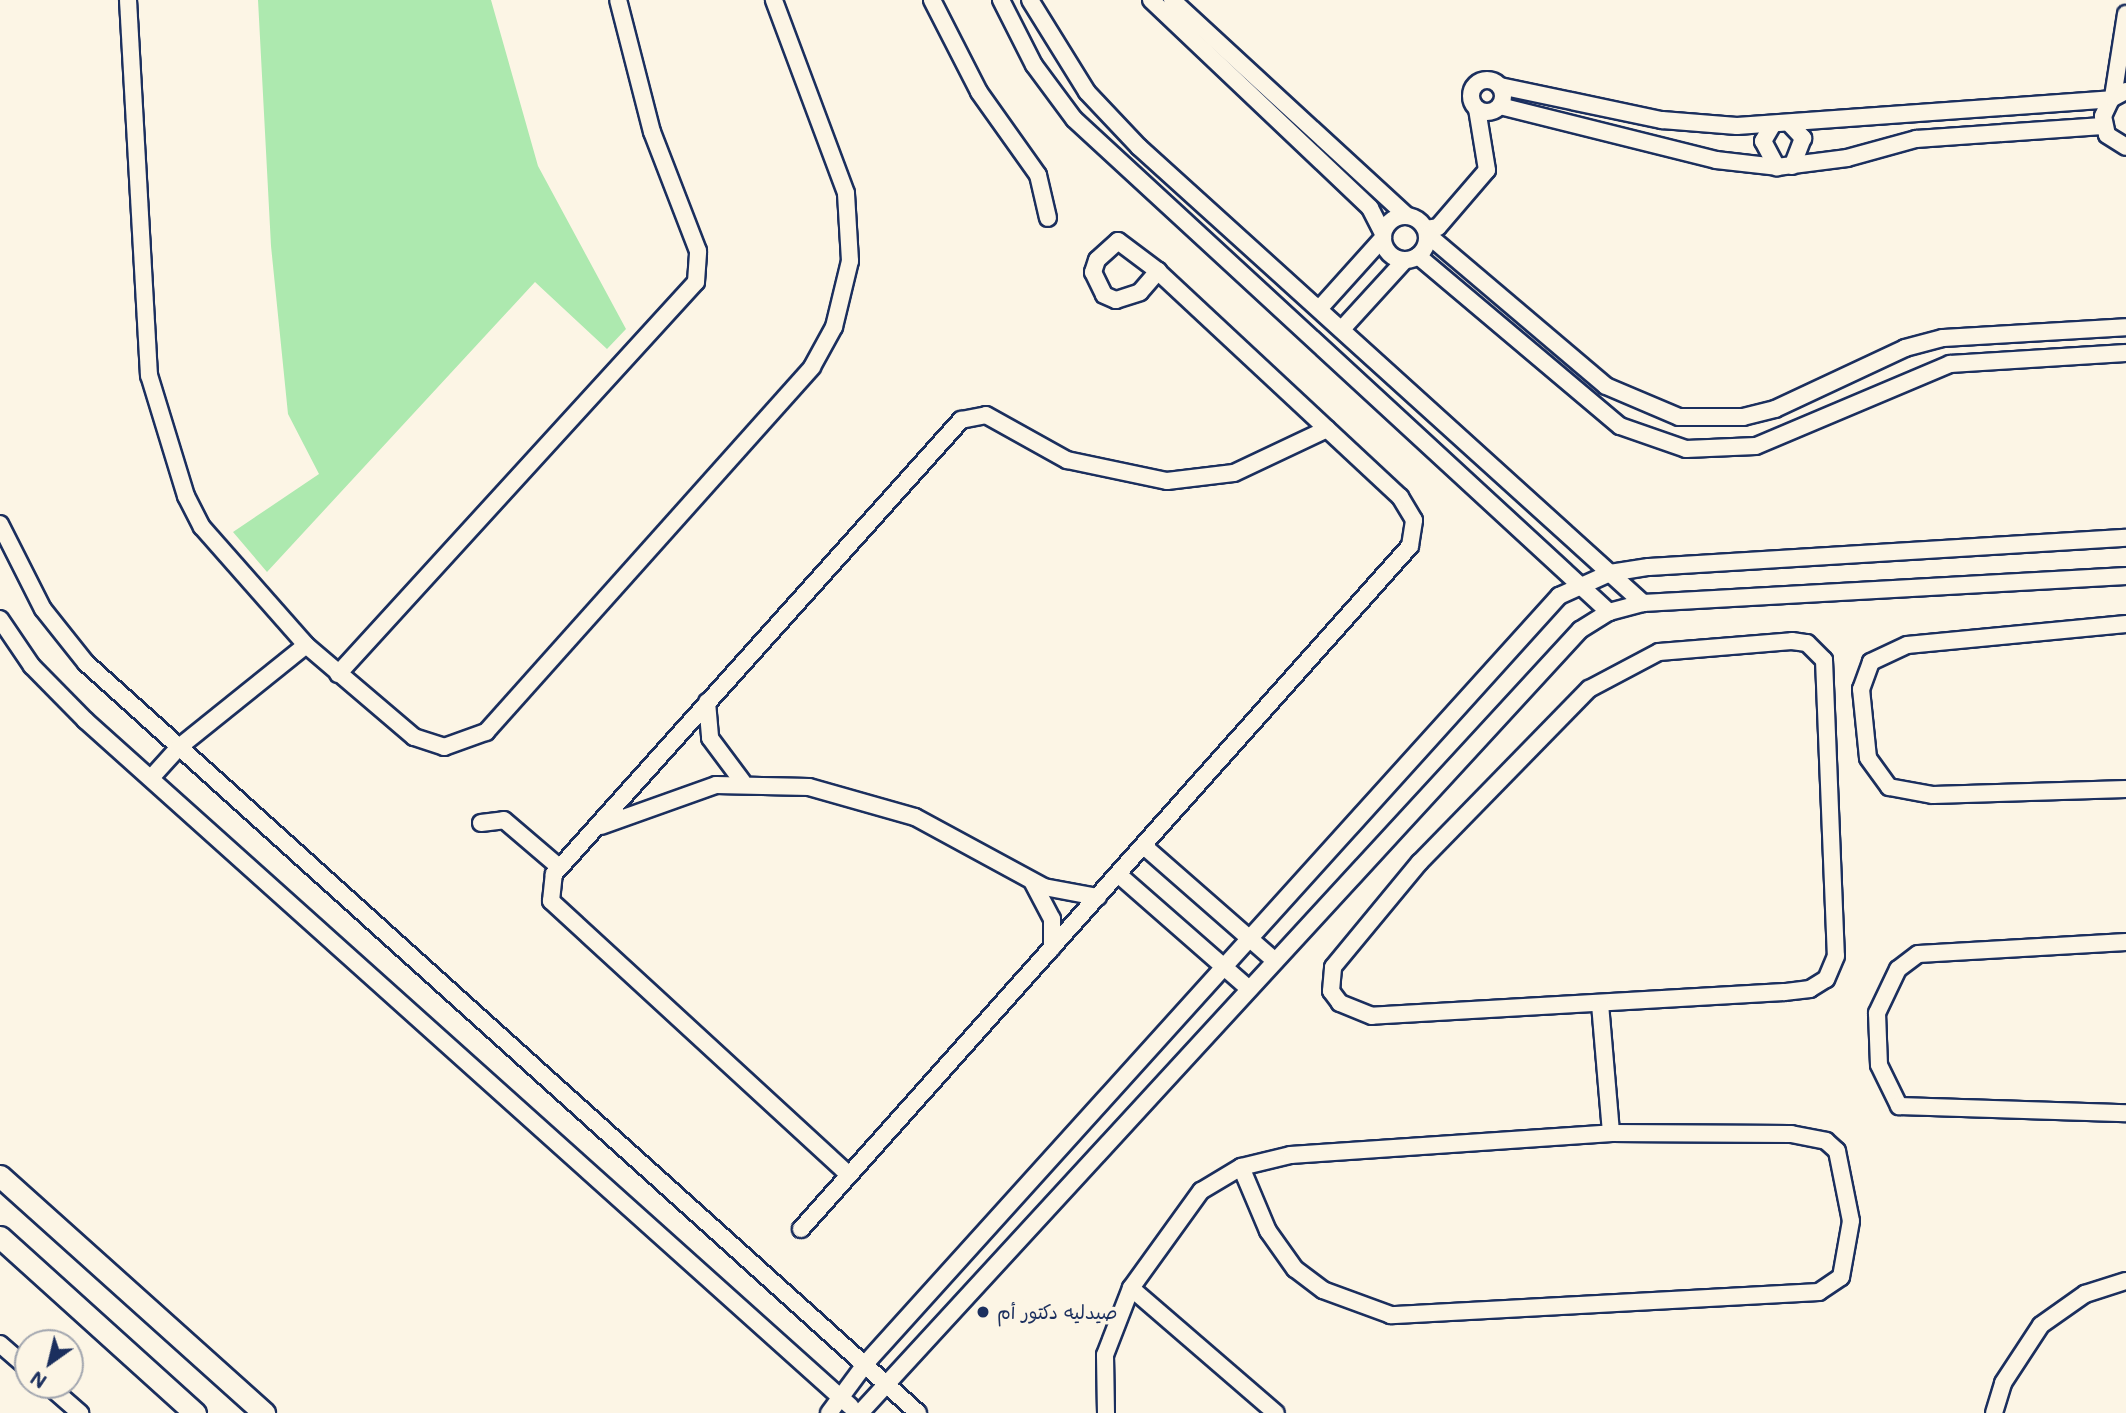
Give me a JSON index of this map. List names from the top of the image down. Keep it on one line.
{"places":["صيدليه دكتور أم"],"north":"bottom left"}
